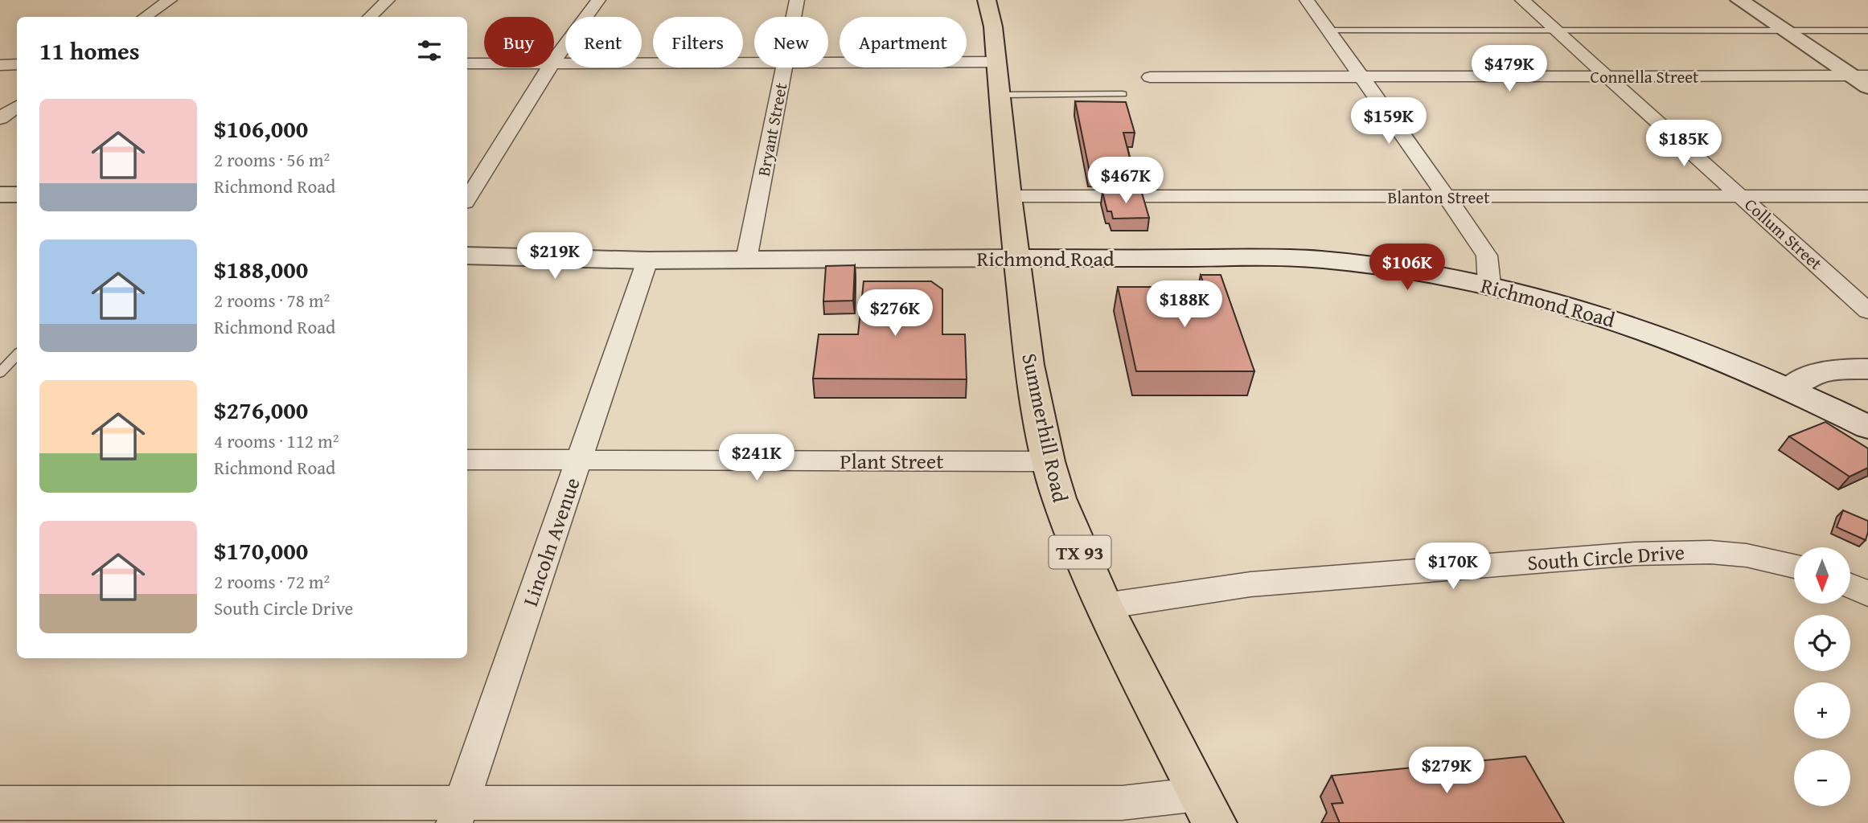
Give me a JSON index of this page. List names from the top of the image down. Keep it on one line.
{"streets":{"main road":["Summerhill Road","TX 93"],"street":["Connella Street","Bryant Street","Blanton Street","Collum Street","Richmond Road","Plant Street","Lincoln Avenue","South Circle Drive"]},"crossings":[["Connella Street","Collum Street"],["Bryant Street","Richmond Road"],["Blanton Street","Collum Street"],["Blanton Street","Summerhill Road"],["Richmond Road","Summerhill Road"],["Richmond Road","Lincoln Avenue"],["Summerhill Road","Plant Street"],["Summerhill Road","South Circle Drive"],["Plant Street","Lincoln Avenue"]],"north":"bottom","page":{"chip":["Buy","Rent","Filters","New","Apartment"],"heading":"11 homes","price":["$479K","$159K","$185K","$467K","$219K","$106K","$188K","$276K","$241K","$170K","$279K"],"list":[{"name":"$106,000","note":"2 rooms · 56 m² · Richmond Road"},{"name":"$188,000","note":"2 rooms · 78 m² · Richmond Road"},{"name":"$276,000","note":"4 rooms · 112 m² · Richmond Road"},{"name":"$170,000","note":"2 rooms · 72 m² · South Circle Drive"}],"map_buttons":["+","−"]}}
